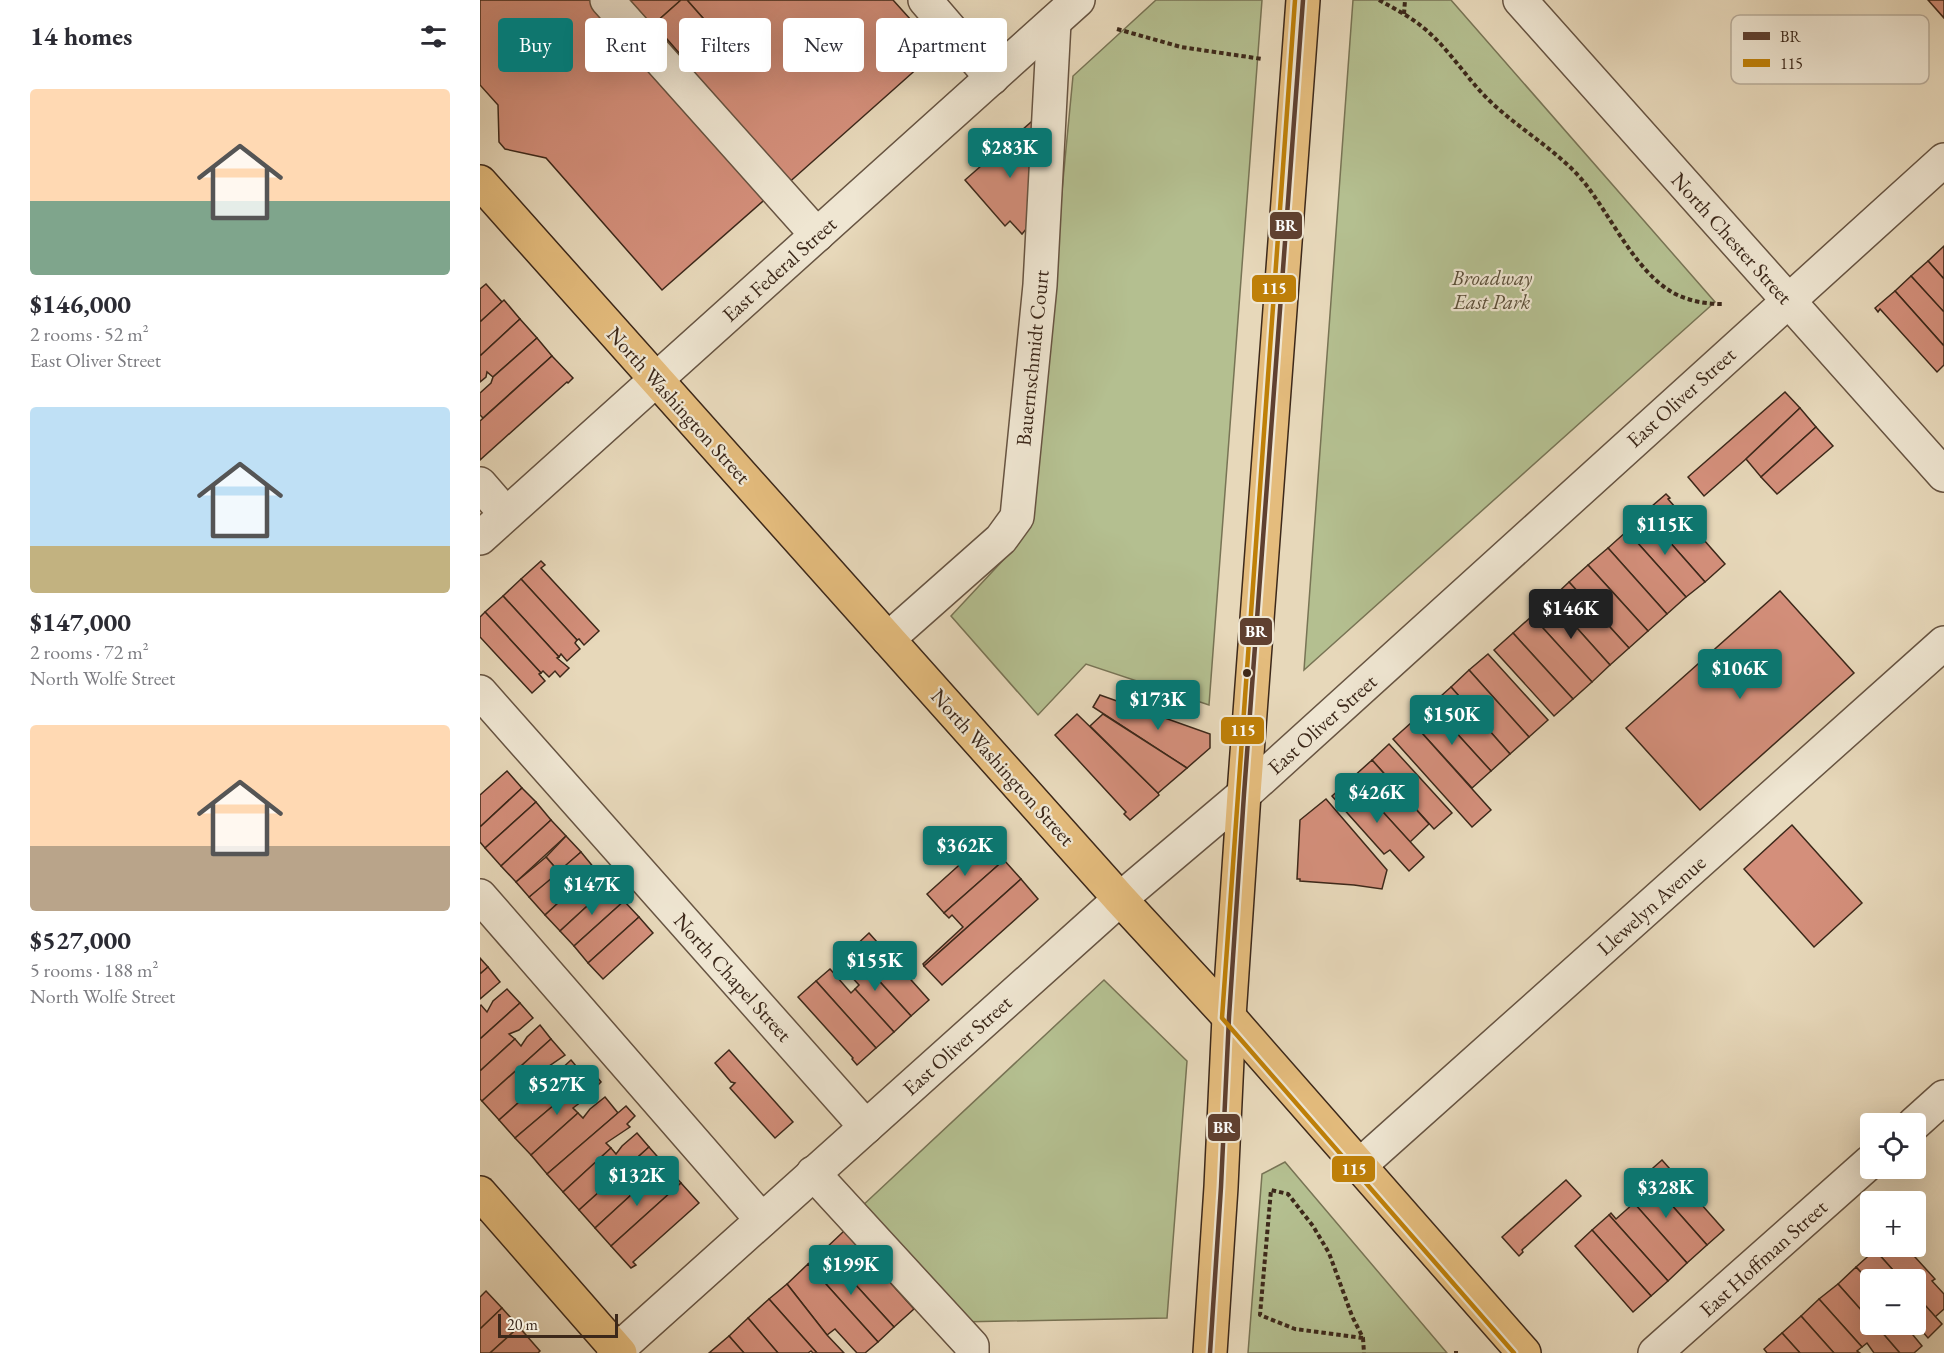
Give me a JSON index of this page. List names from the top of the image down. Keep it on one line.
{"streets":{"main road":["North Washington Street"],"street":["North Chester Street","East Federal Street","Bauernschmidt Court","East Oliver Street","Llewelyn Avenue","North Chapel Street","East Hoffman Street"]},"crossings":[["North Chester Street","East Oliver Street"],["East Federal Street","Bauernschmidt Court"],["East Federal Street","North Washington Street"],["Bauernschmidt Court","North Washington Street"],["East Oliver Street","North Washington Street"],["East Oliver Street","North Chapel Street"],["North Washington Street","Llewelyn Avenue"]],"parks":["Broadway East Park"],"lines":["transit line BR","transit line 115"],"legend":["BR","115"],"scale_bar":"20 m","page":{"heading":"14 homes","chip":["Buy","Rent","Filters","New","Apartment"],"list":[{"name":"$146,000","note":"2 rooms · 52 m² · East Oliver Street"},{"name":"$147,000","note":"2 rooms · 72 m² · North Wolfe Street"},{"name":"$527,000","note":"5 rooms · 188 m² · North Wolfe Street"}],"price":["$283K","$115K","$146K","$106K","$173K","$150K","$426K","$362K","$147K","$155K","$527K","$132K","$328K","$199K"],"map_buttons":["+","−"],"scale":"20 m"}}
